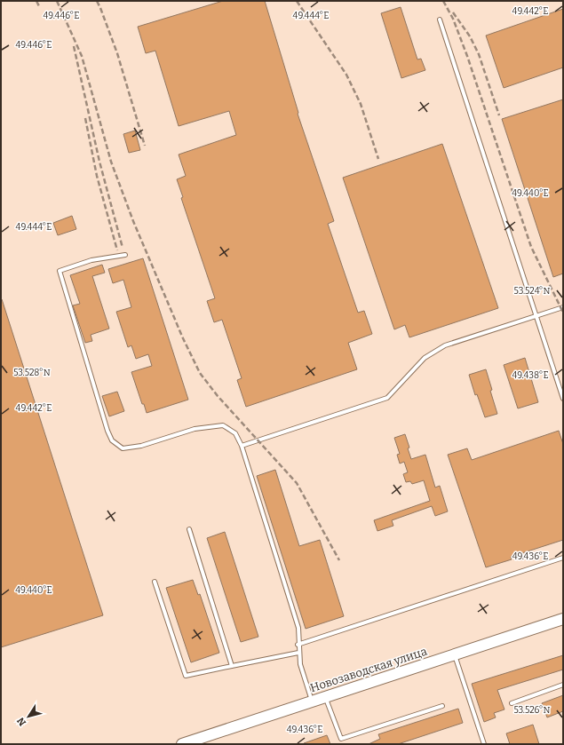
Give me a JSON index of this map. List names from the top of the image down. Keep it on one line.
{"streets":{"main road":["Новозаводская улица"]},"north":"bottom left","coordinates":["49.442°E","49.446°E","49.444°E","49.440°E","53.524°N","53.528°N","49.438°E","49.436°E","53.526°N"]}
